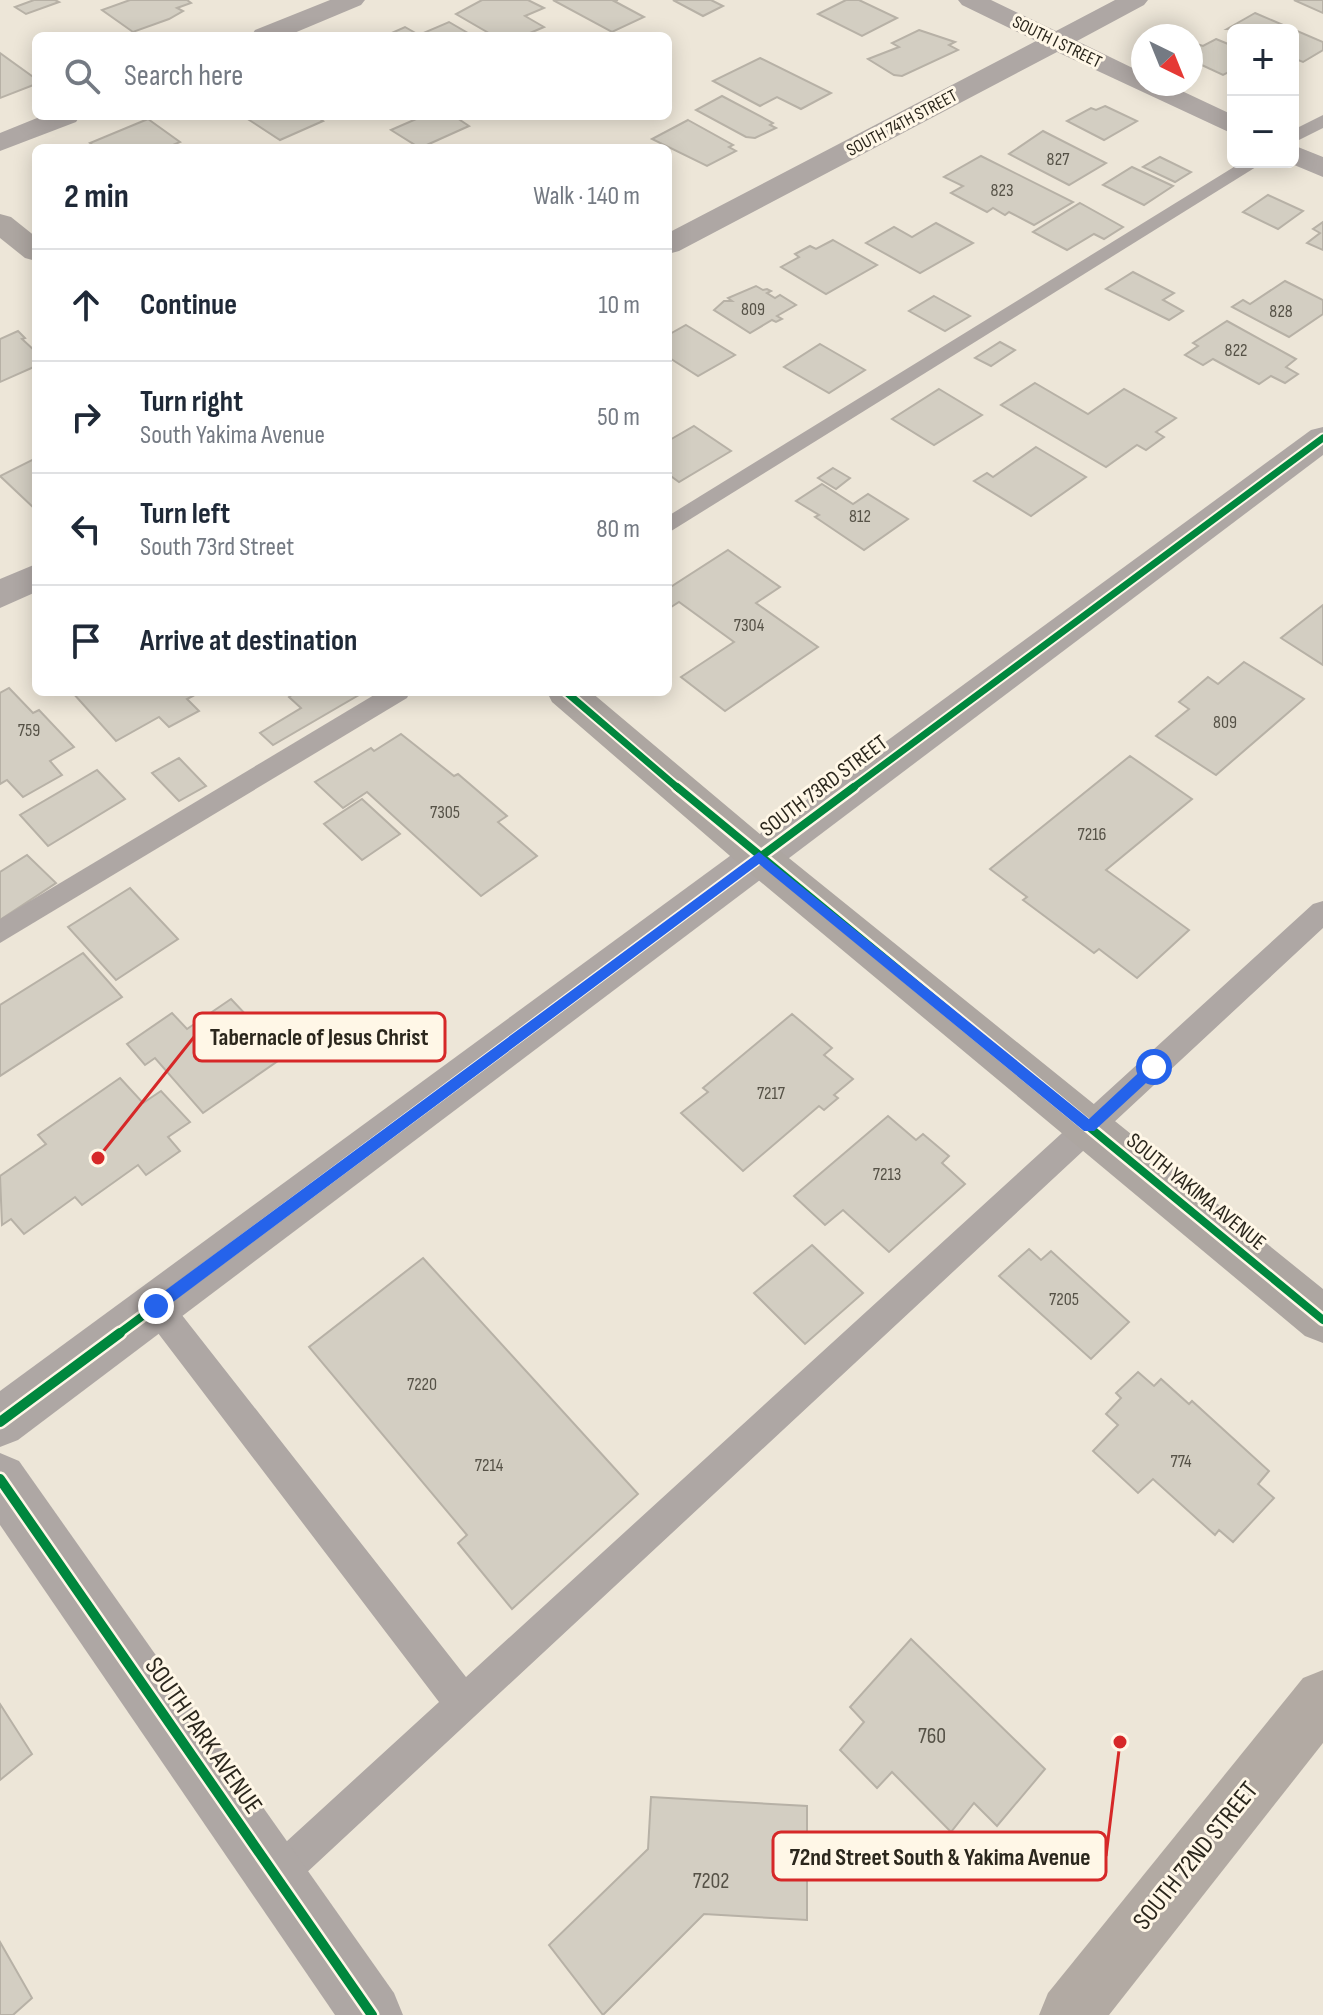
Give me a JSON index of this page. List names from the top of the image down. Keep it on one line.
{"streets":{"main road":["SOUTH YAKIMA AVENUE","SOUTH 72ND STREET"],"street":["SOUTH I STREET","SOUTH 74TH STREET","SOUTH 73RD STREET","SOUTH PARK AVENUE"]},"crossings":[["SOUTH I STREET","SOUTH 74TH STREET"],["SOUTH 73RD STREET","SOUTH YAKIMA AVENUE"]],"places":["Tabernacle of Jesus Christ","72nd Street South & Yakima Avenue"],"house_numbers":["827","823","809","828","822","812","7304","809","759","7305","7216","7217","7213","7205","7220","774","7214","760","7202"],"north":"bottom right","page":{"map_buttons":["+","−"],"search":"Search here","heading":["2 min","Walk · 140 m"],"list":[["Continue","10 m"],["Turn right","South Yakima Avenue","50 m"],["Turn left","South 73rd Street","80 m"],"Arrive at destination"]}}
